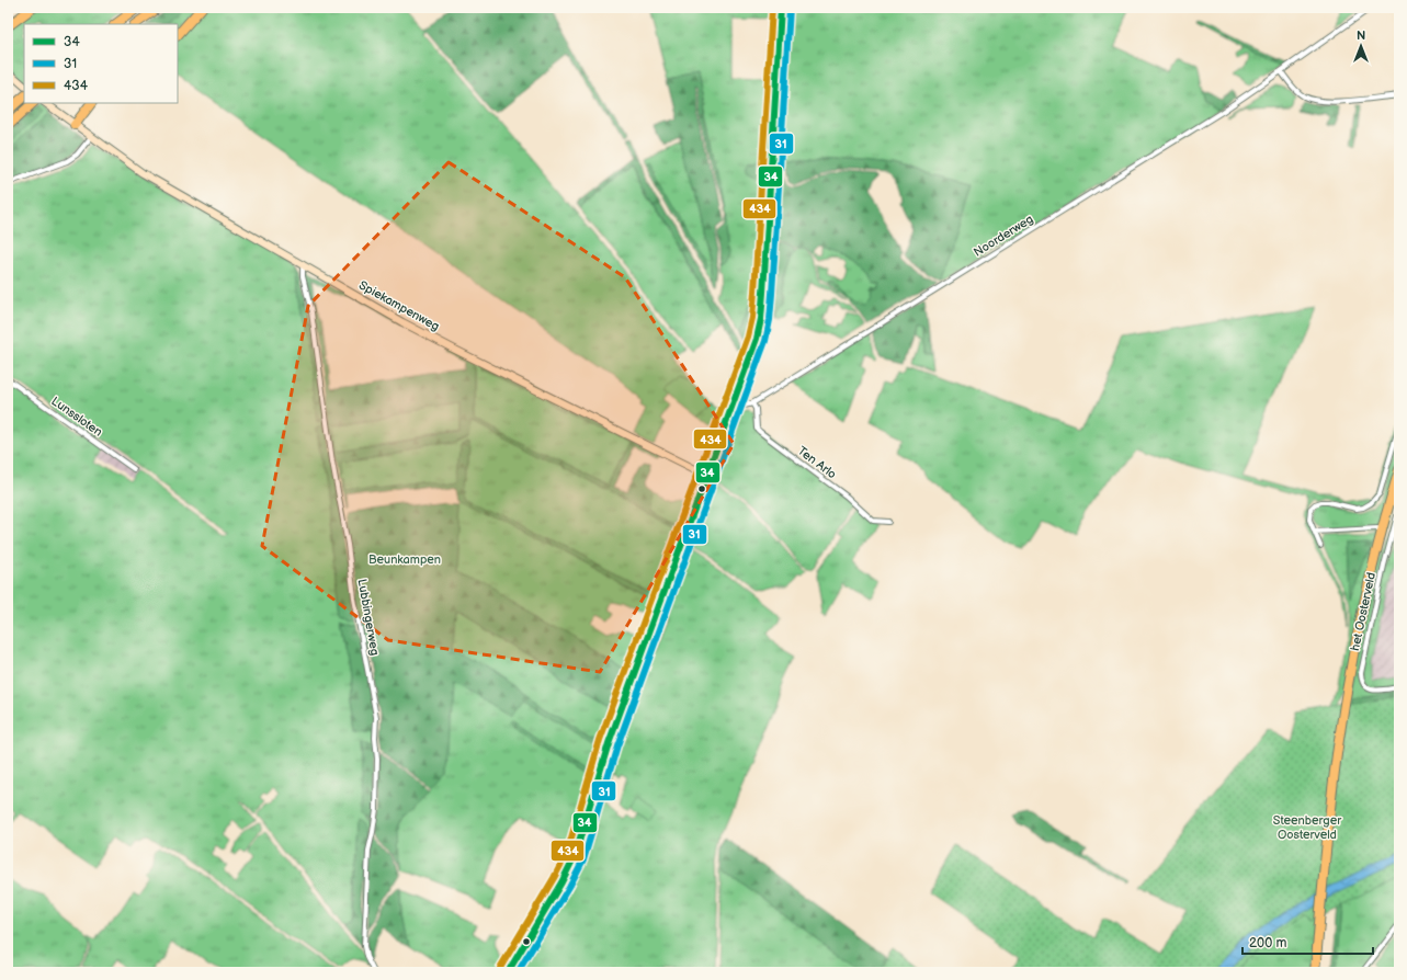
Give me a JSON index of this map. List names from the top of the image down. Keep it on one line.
{"streets":{"main road":["Spiekampenweg"],"street":["Noorderweg","Lunssloten","Ten Arlo","het Oosterveld","Lubbingerweg"]},"crossings":[["Noorderweg","Ten Arlo"],["Spiekampenweg","Lubbingerweg"]],"parks":["Beunkampen","Steenberger Oosterveld"],"lines":["transit line 34","transit line 31","transit line 434"],"legend":["34","31","434"],"scale_bar":"200 m","north":"top"}
